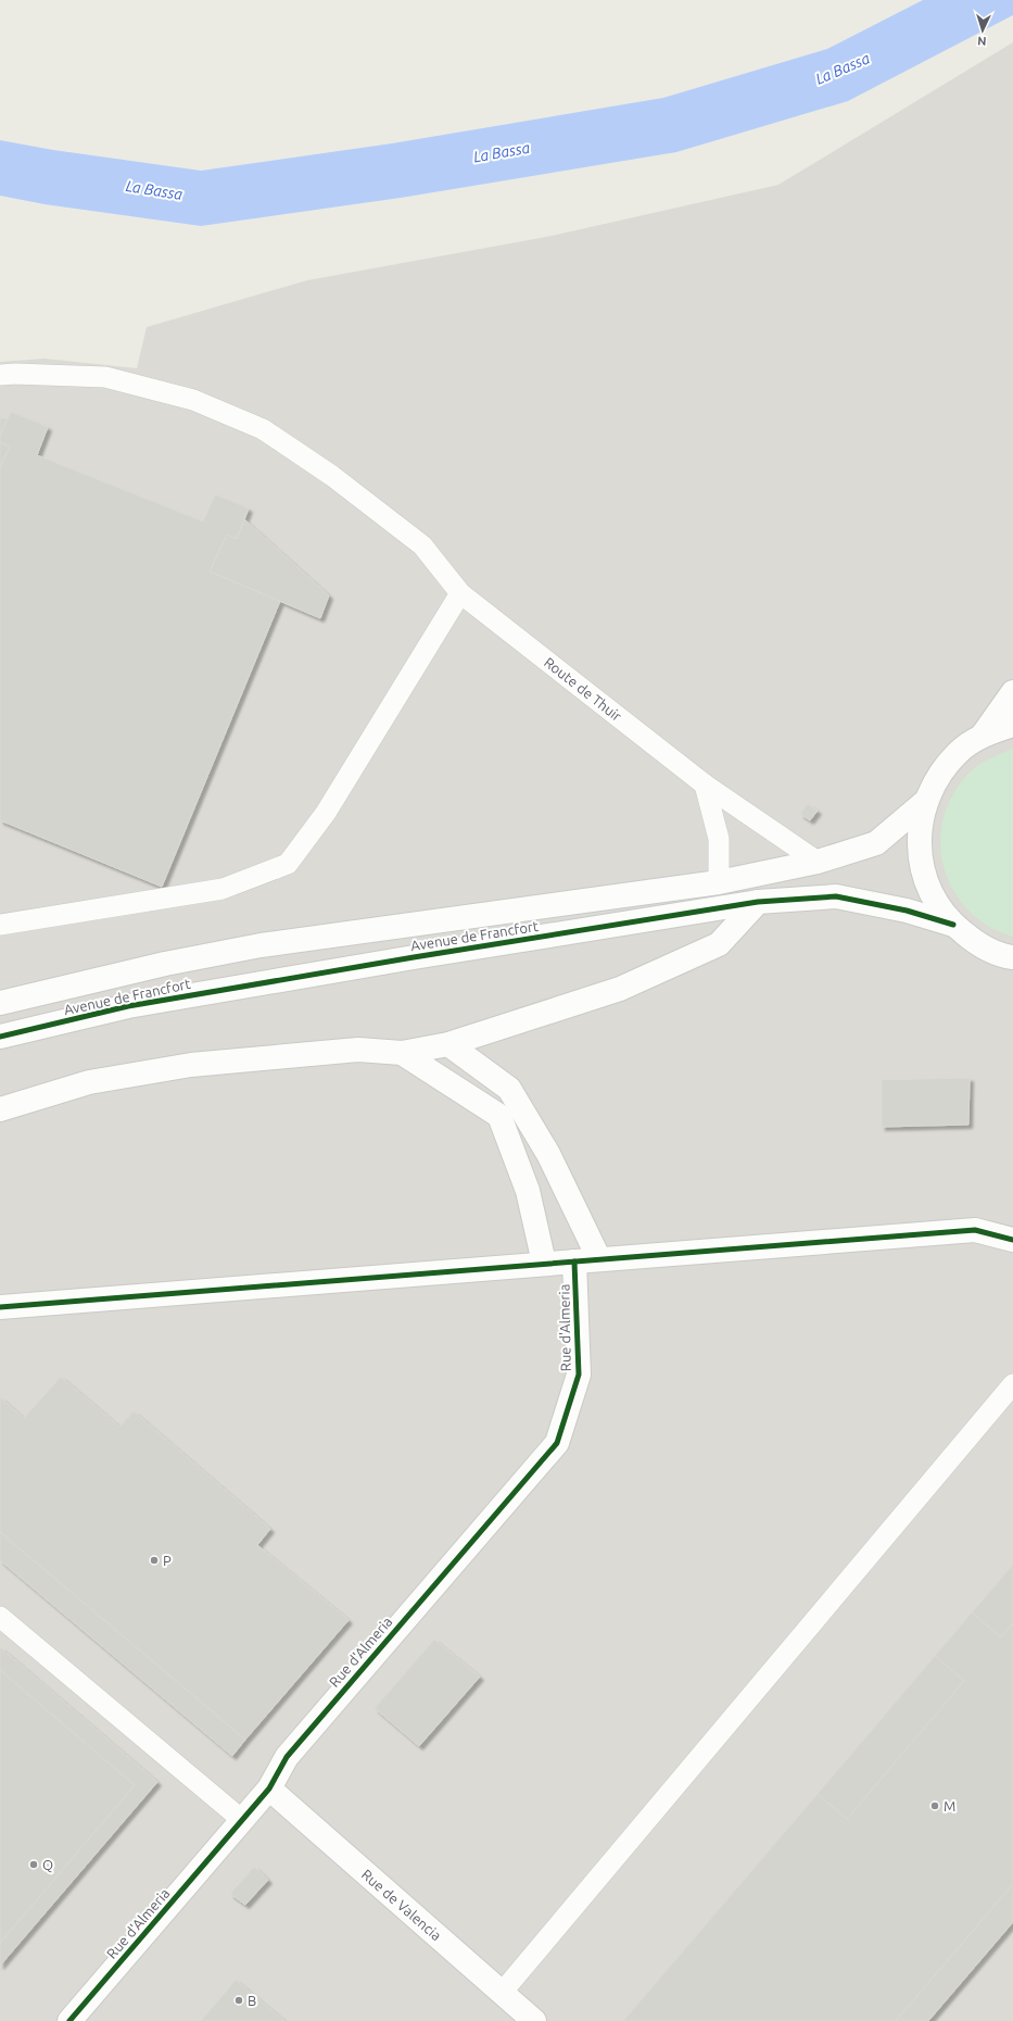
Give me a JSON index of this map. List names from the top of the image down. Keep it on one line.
{"streets":{"street":["Avenue de Francfort","Rue d'Almeria","Rue de Valencia"],"lane":["Route de Thuir"]},"crossings":[["Route de Thuir","Avenue de Francfort"],["Rue d'Almeria","Rue de Valencia"]],"water":["La Bassa"],"places":["P","M","Q","B"],"north":"bottom"}
